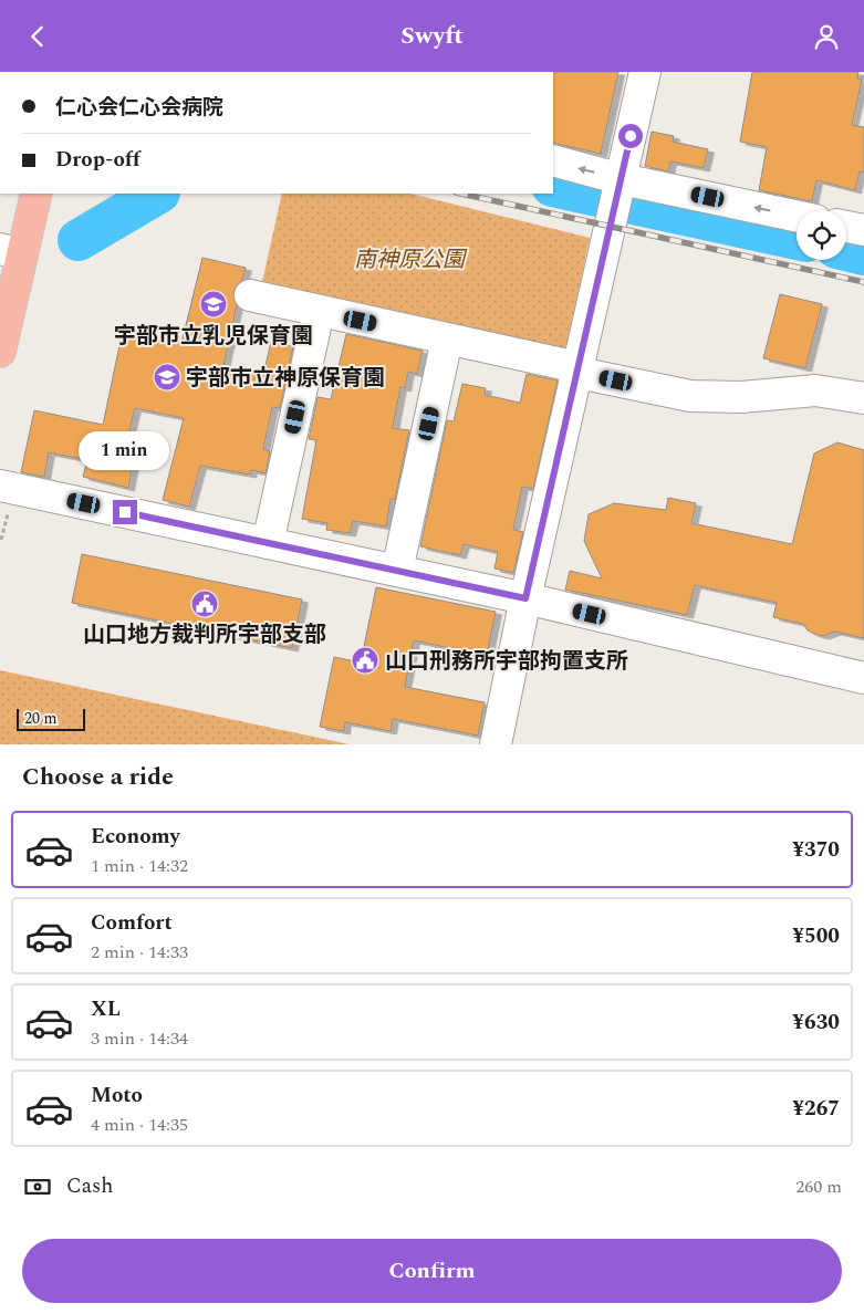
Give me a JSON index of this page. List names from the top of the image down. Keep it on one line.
{"parks":["南神原公園"],"places":{"school or university":["宇部市立乳児保育園","宇部市立神原保育園"],"public building":["山口地方裁判所宇部支部","山口刑務所宇部拘置支所"]},"scale_bar":"20 m","page":{"header":"Swyft","banner":["仁心会仁心会病院","Drop-off"],"bubble":"1 min","scale":"20 m","heading":"Choose a ride","list":[{"name":"Economy","note":"1 min · 14:32","value":"¥370"},{"name":"Comfort","note":"2 min · 14:33","value":"¥500"},{"name":"XL","note":"3 min · 14:34","value":"¥630"},{"name":"Moto","note":"4 min · 14:35","value":"¥267"}],"pay":["Cash","260 m"],"buttons":"Confirm"}}
